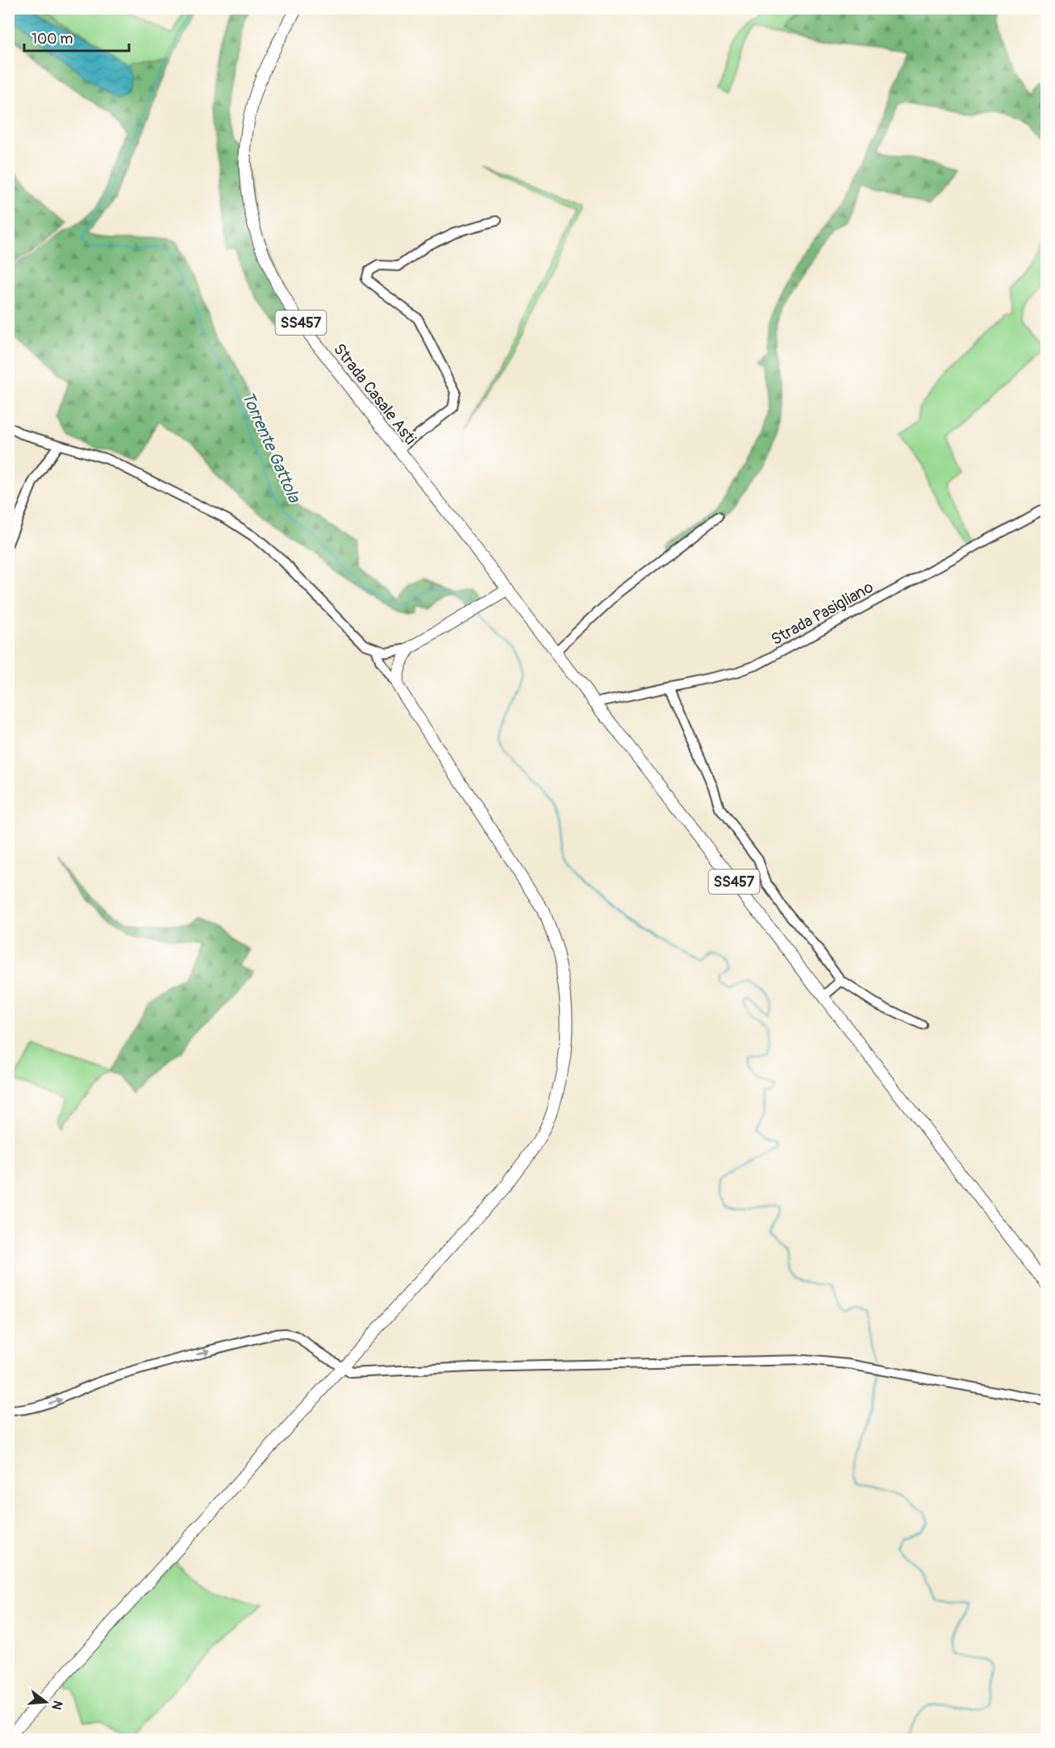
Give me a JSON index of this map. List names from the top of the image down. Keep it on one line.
{"streets":{"main road":["SS457","Strada Casale Asti"],"street":["Strada Pasigliano"]},"crossings":[["SS457","Strada Casale Asti"],["SS457","Strada Pasigliano"]],"water":["Torrente Gattola"],"scale_bar":"100 m","north":"right"}
